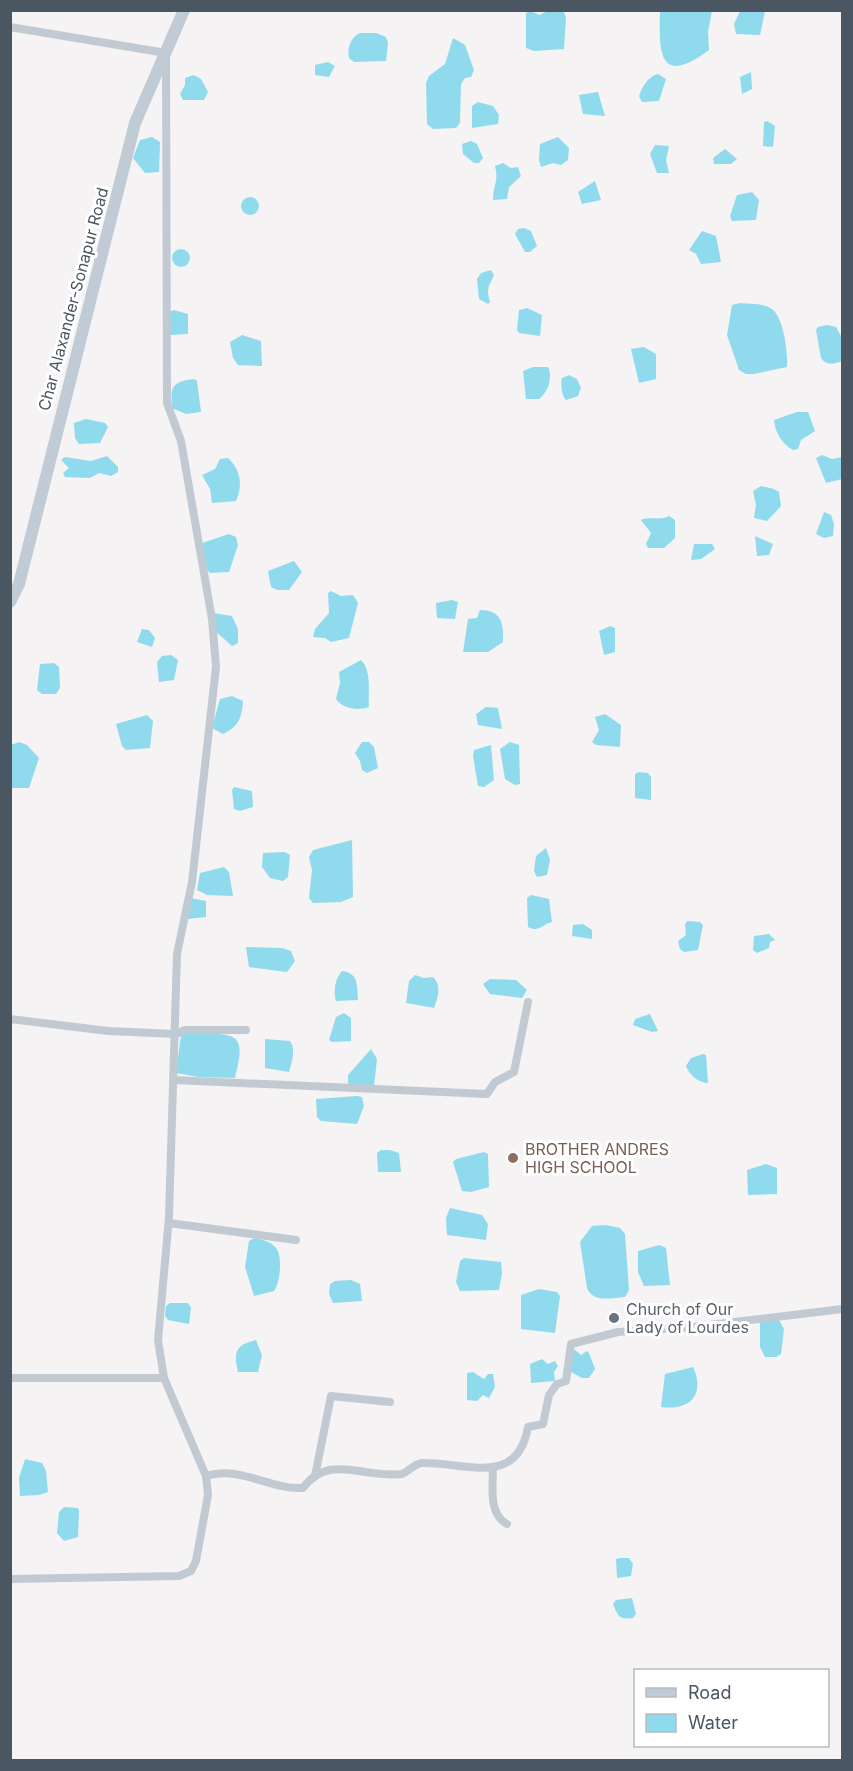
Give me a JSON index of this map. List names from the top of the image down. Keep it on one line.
{"streets":{"main road":["Char Alaxander-Sonapur Road"]},"places":["BROTHER ANDRES HIGH SCHOOL","Church of Our Lady of Lourdes"],"legend":["Road","Water"]}
